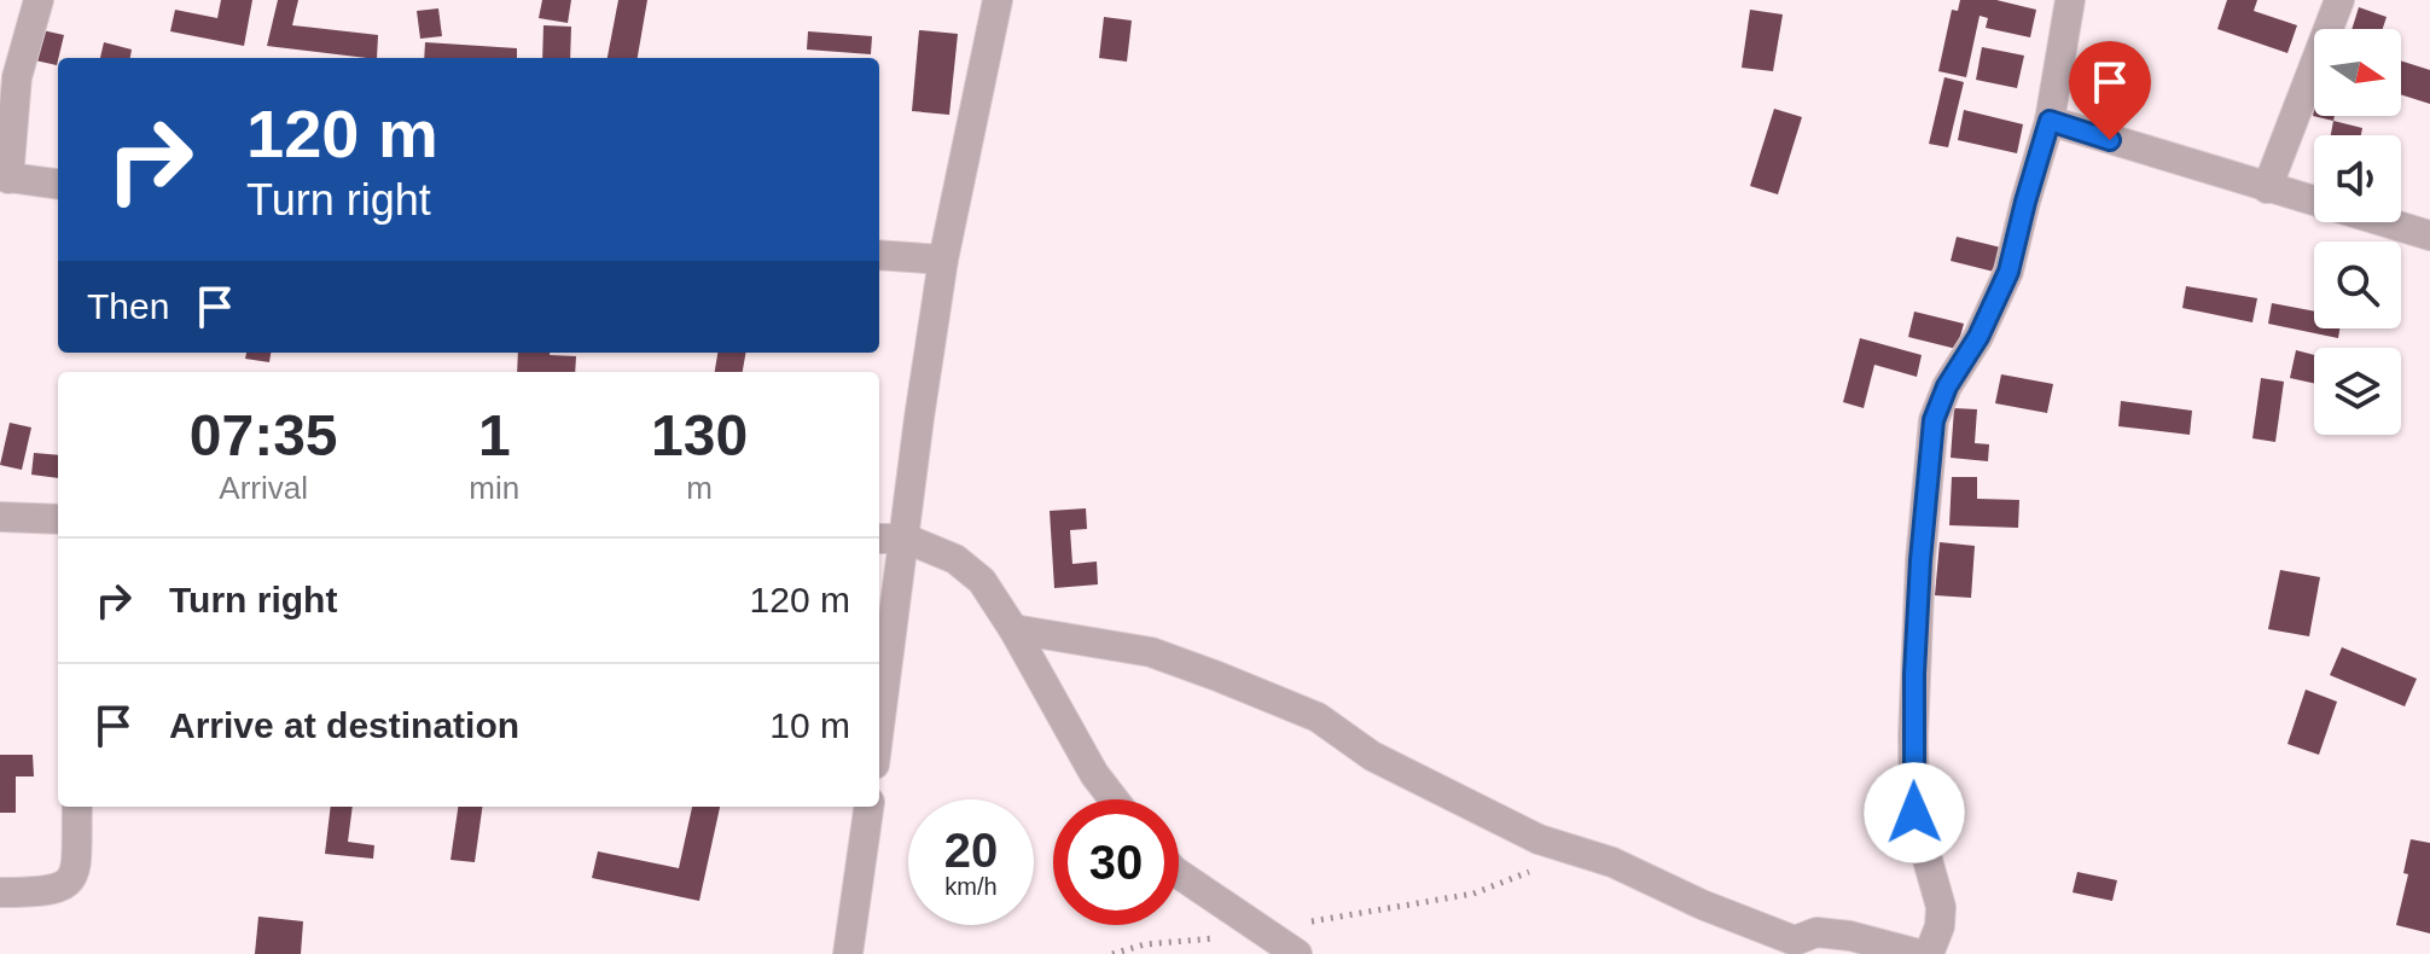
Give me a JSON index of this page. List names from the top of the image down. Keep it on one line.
{"north":"right","page":{"turn":["120 m","Turn right"],"then":"Then","eta":["07:35","Arrival","1","min","130","m"],"list":[{"name":"Turn right","value":"120 m"},{"name":"Arrive at destination","value":"10 m"}],"speed":"20 km/h","limit":"30"}}
